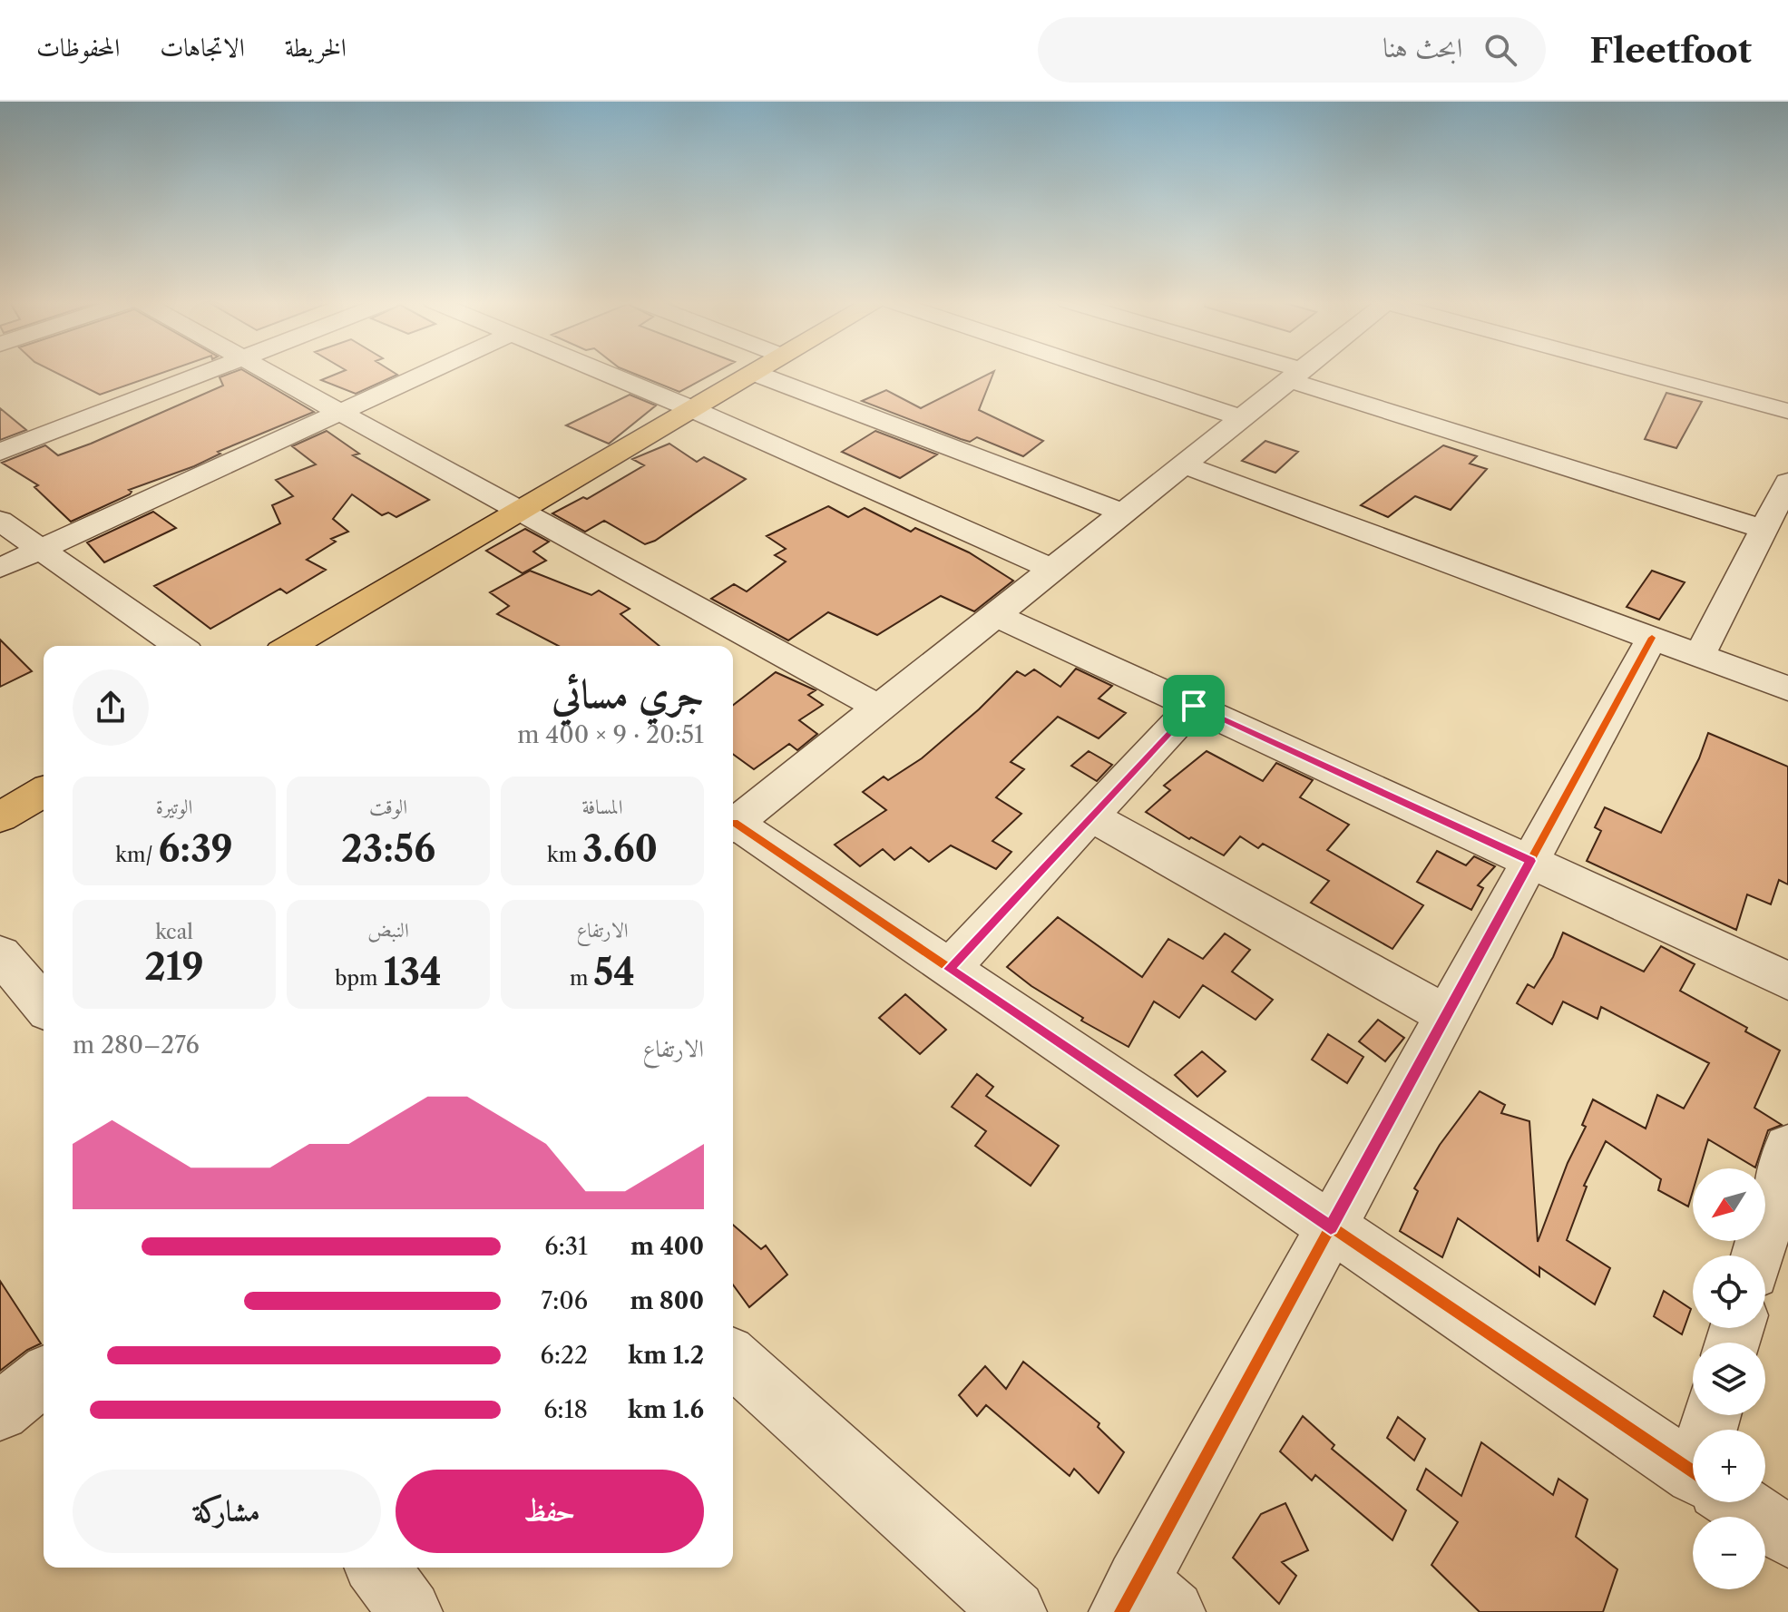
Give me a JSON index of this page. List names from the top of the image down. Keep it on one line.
{"north":"bottom left","page":{"header":"Fleetfoot","search":"ابحث هنا","nav":["الخريطة","الاتجاهات","المحفوظات"],"heading":["جري مسائي","20:51 · 9 × 400 m"],"stats":[["المسافة","3.60 km"],["الوقت","23:56"],["الوتيرة","6:39 /km"],["الارتفاع","54 m"],["النبض","134 bpm"],["kcal","219"]],"chart":["الارتفاع","276–280 m"],"map_buttons":["+","−"],"list":[{"name":"400 m","note":"6:31"},{"name":"800 m","note":"7:06"},{"name":"1.2 km","note":"6:22"},{"name":"1.6 km","note":"6:18"}],"buttons":["حفظ","مشاركة"]}}
